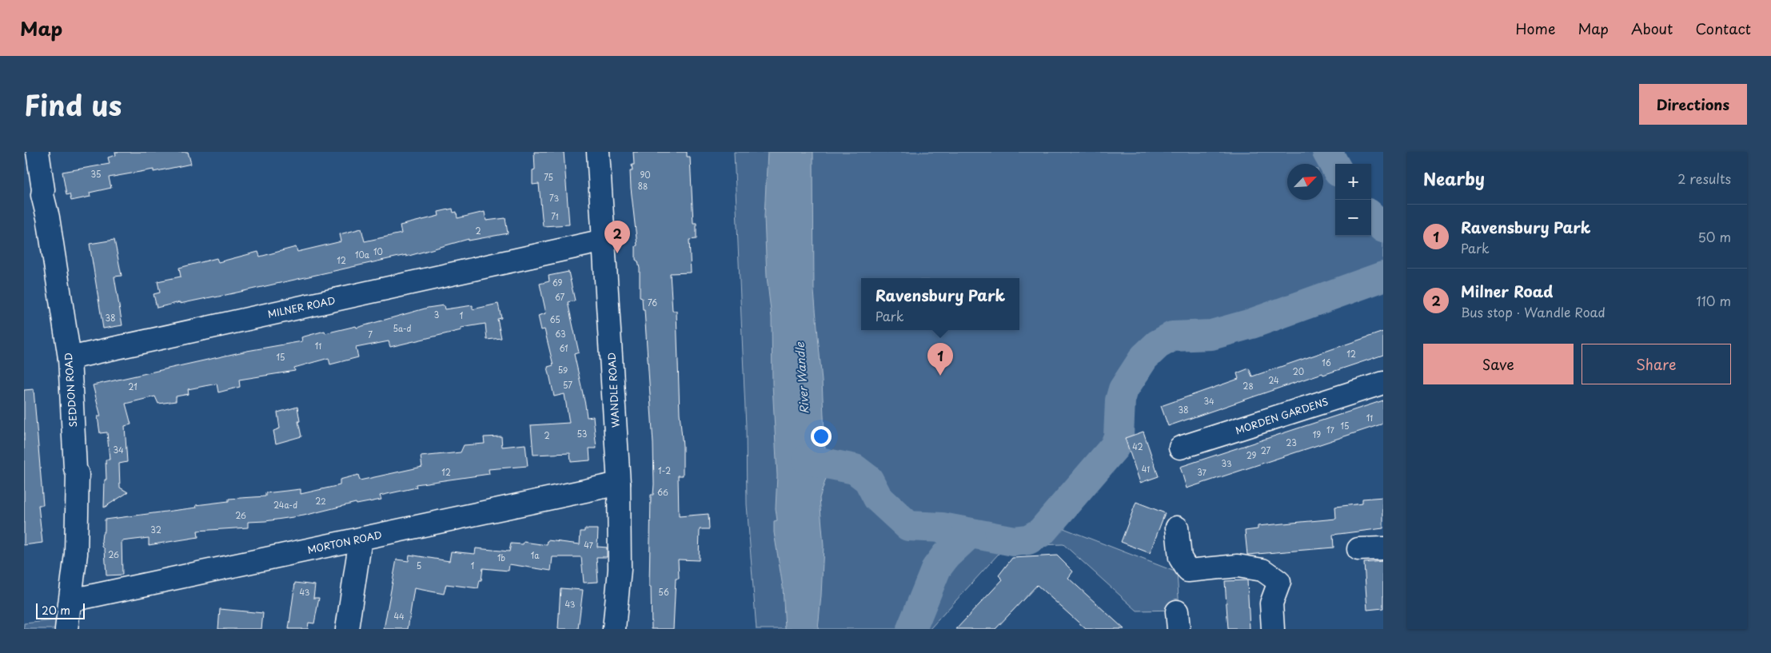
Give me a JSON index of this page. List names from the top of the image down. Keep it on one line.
{"streets":{"street":["MILNER ROAD","SEDDON ROAD","WANDLE ROAD","MORDEN GARDENS","MORTON ROAD"]},"crossings":[["MILNER ROAD","SEDDON ROAD"],["MILNER ROAD","WANDLE ROAD"],["SEDDON ROAD","MORTON ROAD"],["WANDLE ROAD","MORTON ROAD"]],"water":["River Wandle"],"house_numbers":["35","90","75","88","73","71","2","10","10a","12","69","67","76","3","1","38","65","5a-d","63","7","11","61","12","15","16","59","20","24","57","28","21","34","38","11","15","17","53","19","2","23","42","34","27","29","33","41","1-2","12","37","66","22","24a-d","26","32","47","26","1a","1b","5","1","43","56","43","44"],"scale_bar":"20 m","north":"top right","page":{"header":"Map","nav":["Home","Map","About","Contact"],"title":"Find us","buttons":["Directions",["Save","Share"]],"heading":["Nearby","2 results"],"map_buttons":["+","−"],"list":[{"mark":"1","name":"Ravensbury Park","note":"Park","value":"50 m"},{"mark":"2","name":"Milner Road","note":"Bus stop · Wandle Road","value":"110 m"}],"pins":["2","1"],"popup":["Ravensbury Park","Park"],"scale":"20 m"}}
